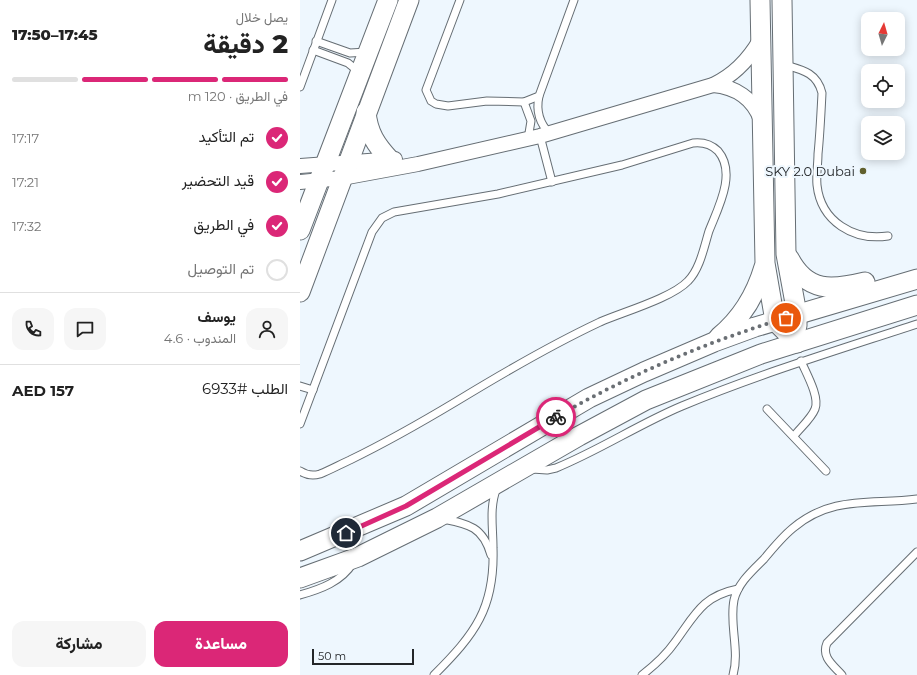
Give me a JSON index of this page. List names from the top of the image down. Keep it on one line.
{"places":["SKY 2.0 Dubai"],"scale_bar":"50 m","north":"top","page":{"heading":["2 دقيقة","يصل خلال","17:45–17:50"],"panel":["يوسف","المندوب · 4.6","الطلب #6933","AED 157"],"bar":"في الطريق · 120 m","list":[["تم التأكيد","17:17"],["قيد التحضير","17:21"],["في الطريق","17:32"],"تم التوصيل"],"buttons":["مساعدة","مشاركة"],"scale":"50 m"}}
